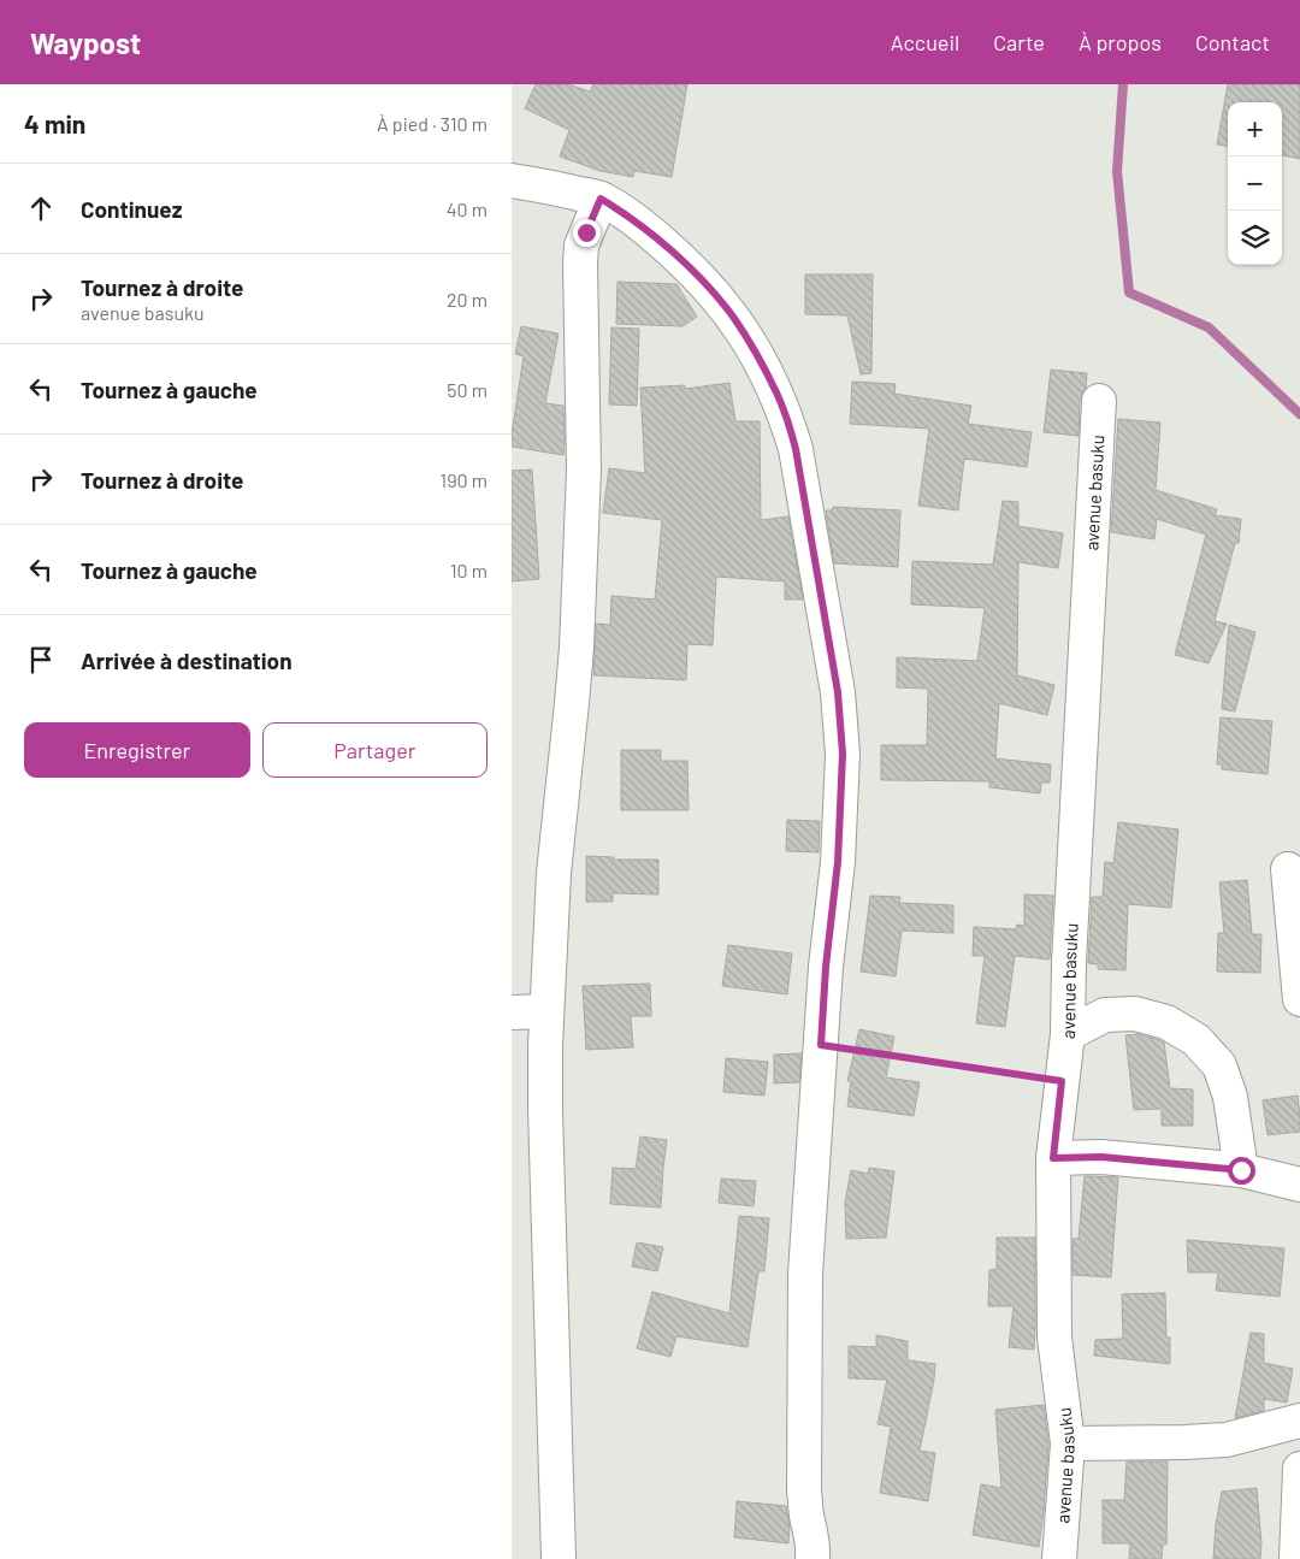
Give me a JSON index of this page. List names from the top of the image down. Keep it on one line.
{"streets":{"street":["avenue basuku"]},"page":{"header":"Waypost","nav":["Accueil","Carte","À propos","Contact"],"heading":["4 min","À pied · 310 m"],"map_buttons":["+","−"],"list":[["Continuez","40 m"],["Tournez à droite","avenue basuku","20 m"],["Tournez à gauche","50 m"],["Tournez à droite","190 m"],["Tournez à gauche","10 m"],"Arrivée à destination"],"buttons":["Enregistrer","Partager"]}}
